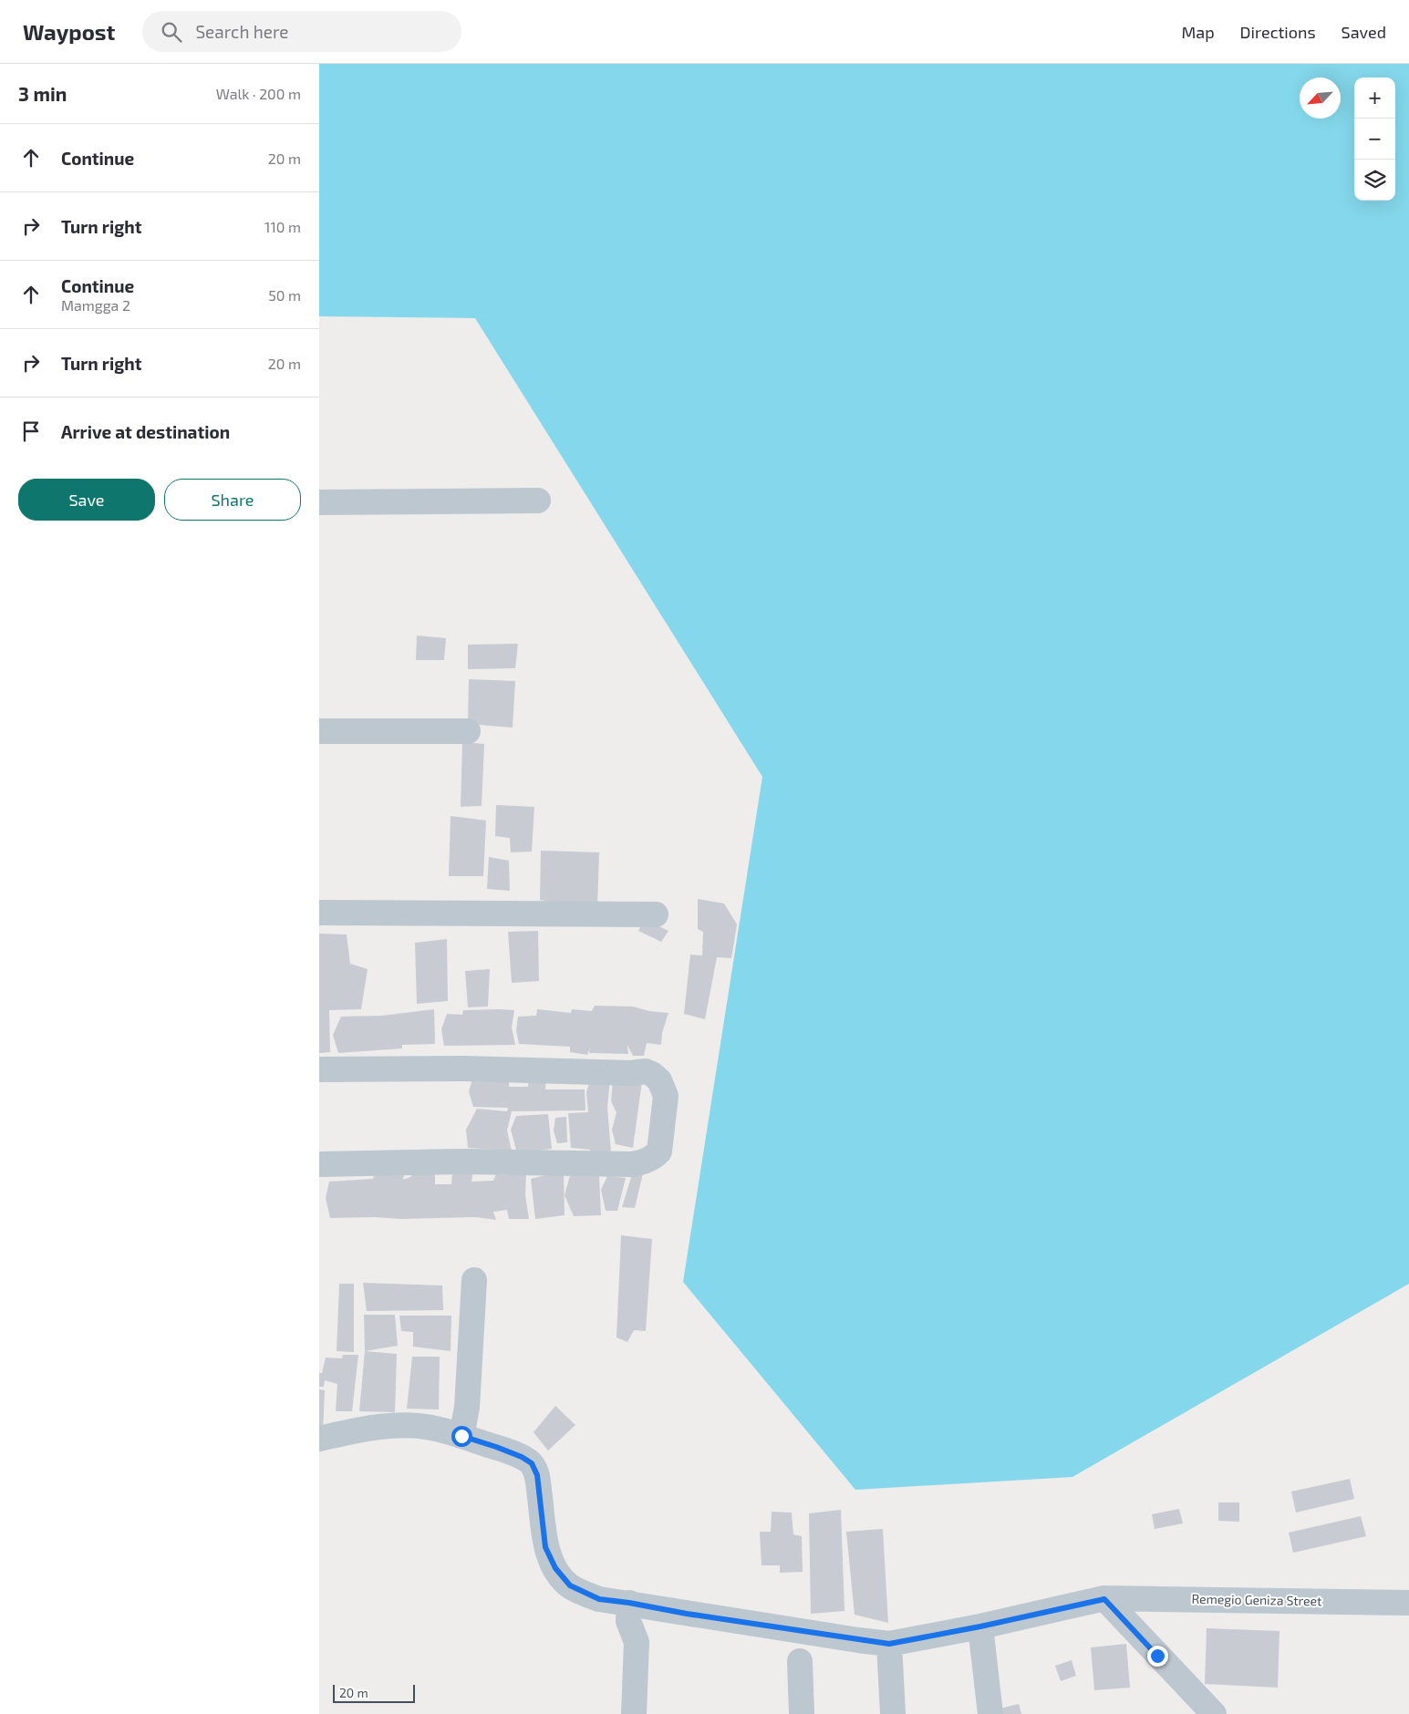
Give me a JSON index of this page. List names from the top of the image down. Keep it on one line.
{"streets":{"street":["Remegio Geniza Street"]},"scale_bar":"20 m","north":"bottom left","page":{"header":"Waypost","search":"Search here","nav":["Map","Directions","Saved"],"heading":["3 min","Walk · 200 m"],"map_buttons":["+","−"],"list":[["Continue","20 m"],["Turn right","110 m"],["Continue","Mamgga 2","50 m"],["Turn right","20 m"],"Arrive at destination"],"buttons":["Save","Share"],"scale":"20 m"}}
